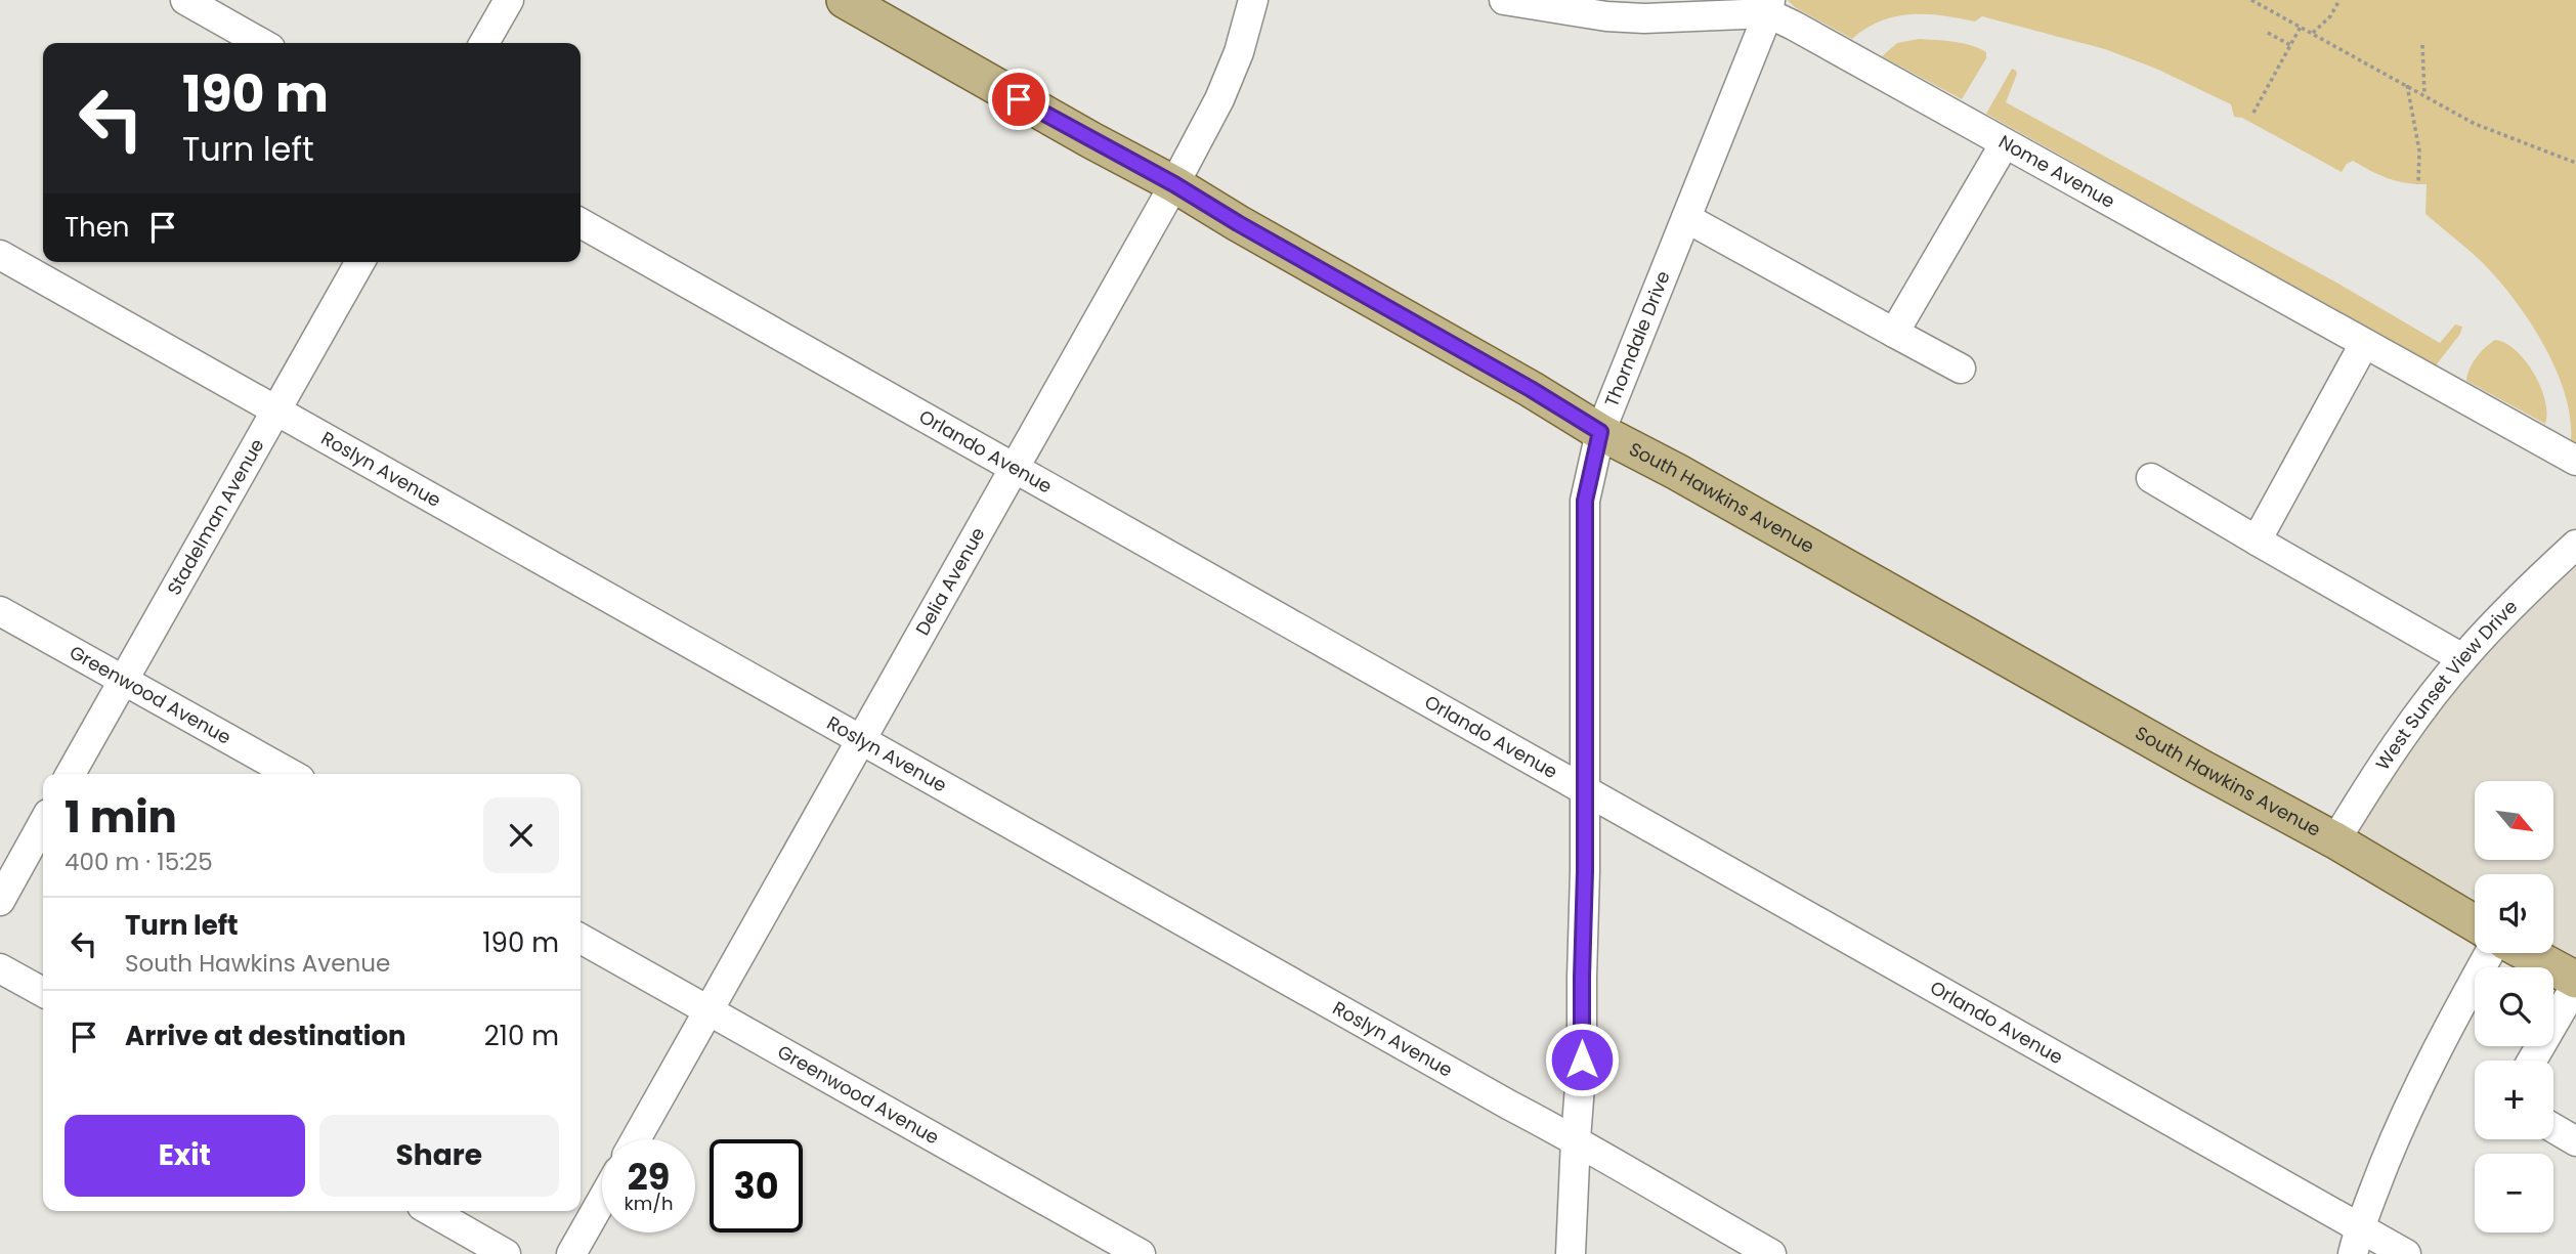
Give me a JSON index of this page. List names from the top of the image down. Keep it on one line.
{"streets":{"main road":["South Hawkins Avenue"],"street":["Nome Avenue","Thorndale Drive","Orlando Avenue","Roslyn Avenue","Stadelman Avenue","Delia Avenue","West Sunset View Drive","Greenwood Avenue"]},"crossings":[["Nome Avenue","Thorndale Drive"],["Thorndale Drive","Orlando Avenue"],["Thorndale Drive","Roslyn Avenue"],["Thorndale Drive","South Hawkins Avenue"],["Orlando Avenue","Delia Avenue"],["Roslyn Avenue","Stadelman Avenue"],["Roslyn Avenue","Delia Avenue"],["South Hawkins Avenue","Delia Avenue"],["South Hawkins Avenue","West Sunset View Drive"],["Stadelman Avenue","Greenwood Avenue"],["Delia Avenue","Greenwood Avenue"]],"north":"bottom right","page":{"turn":["190 m","Turn left"],"then":"Then","heading":["1 min","400 m · 15:25"],"map_buttons":["+","−"],"list":[{"name":"Turn left","note":"South Hawkins Avenue","value":"190 m"},{"name":"Arrive at destination","value":"210 m"}],"buttons":["Exit","Share"],"speed":"29 km/h","limit":"30"}}
